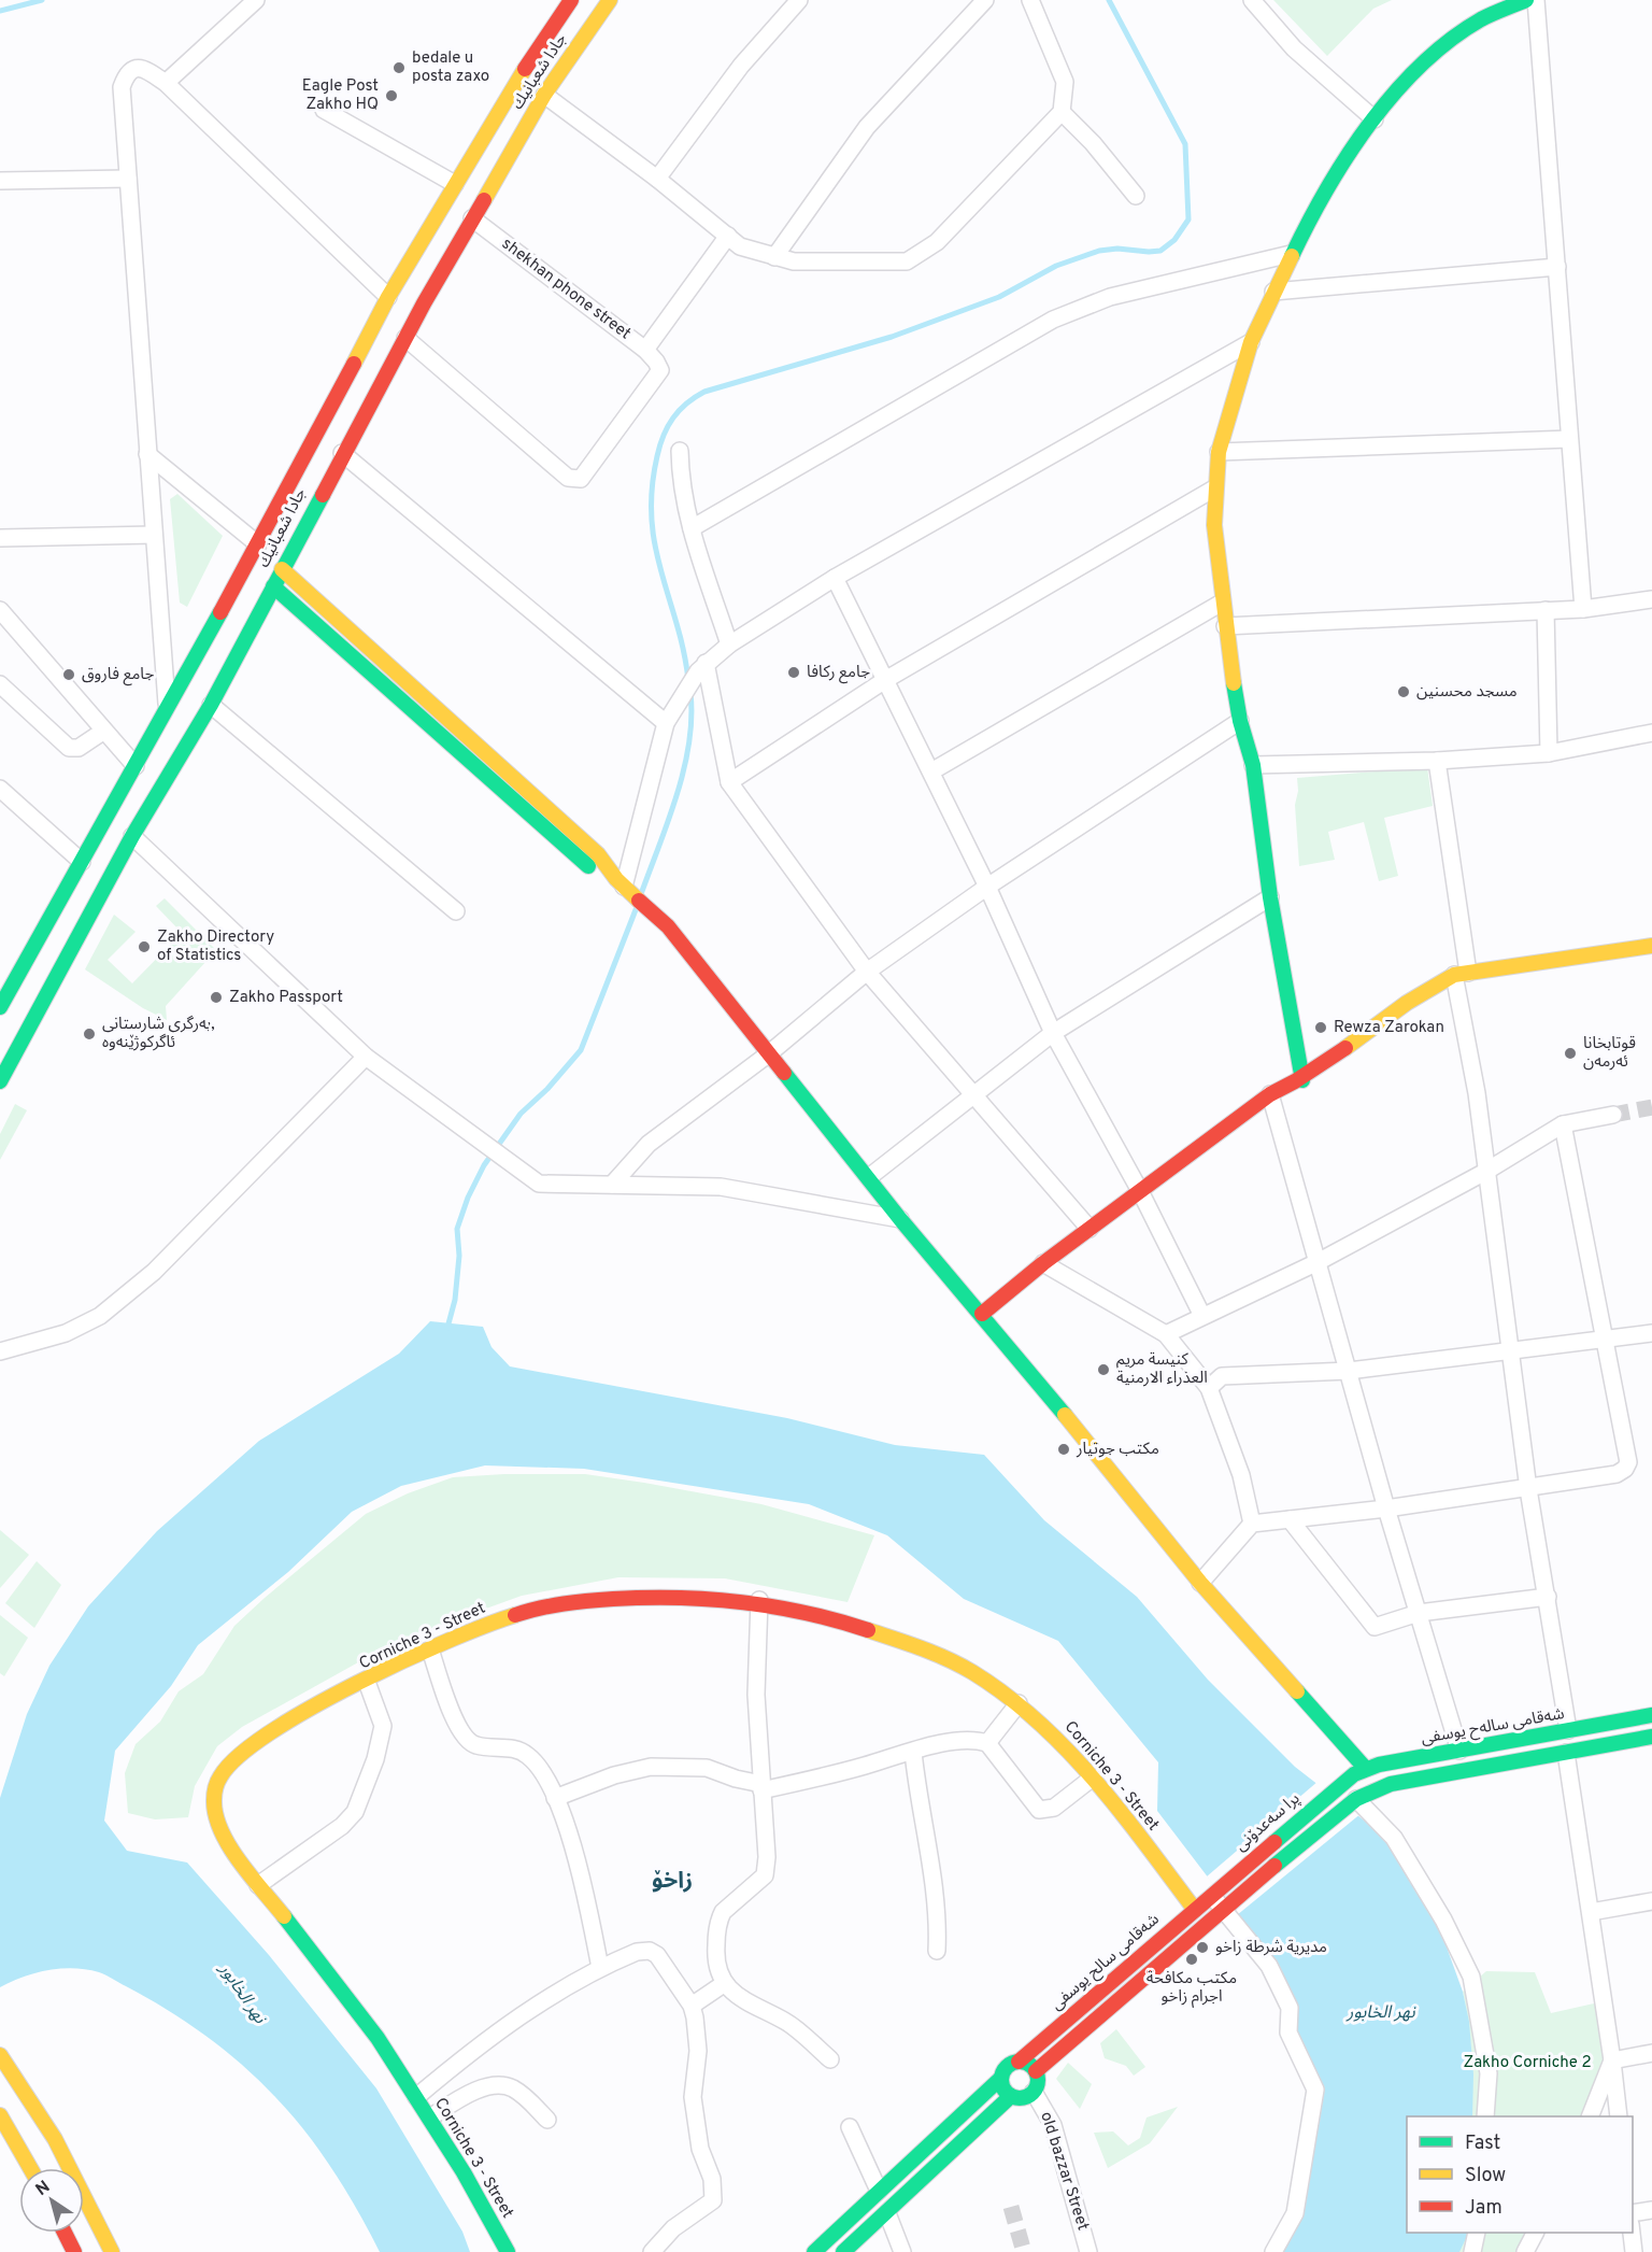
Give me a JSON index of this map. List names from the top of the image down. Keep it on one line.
{"streets":{"main road":["جادا شعبانيك","Corniche 3 - Street","شەقامی سالەح یوسفی","پرا سەعدۆنی","شەقامی سالح یوسفی"],"street":["shekhan phone street","old bazzar Street"]},"crossings":[["جادا شعبانيك","shekhan phone street"],["Corniche 3 - Street","شەقامی سالح یوسفی"],["شەقامی سالەح یوسفی","پرا سەعدۆنی"],["پرا سەعدۆنی","شەقامی سالح یوسفی"],["شەقامی سالح یوسفی","old bazzar Street"]],"districts":["زاخۆ"],"water":["نهر الخابور"],"parks":["Zakho Corniche 2"],"places":["bedale u posta zaxo","Eagle Post Zakho HQ","جامع ركافا","جامع فاروق","مسجد محسنين","Zakho Directory of Statistics","Zakho Passport","Rewza Zarokan","بەرگری شارستانی, ئاگرکوژێنەوە","قوتابخانا ئه‌رمه‌ن","كنيسة مريم العذراء الارمنية","مکتب جوتیار","مديرية شرطة زاخو","مكتب مكافحة اجرام زاخو"],"legend":["Fast","Slow","Jam"],"north":"top left"}
